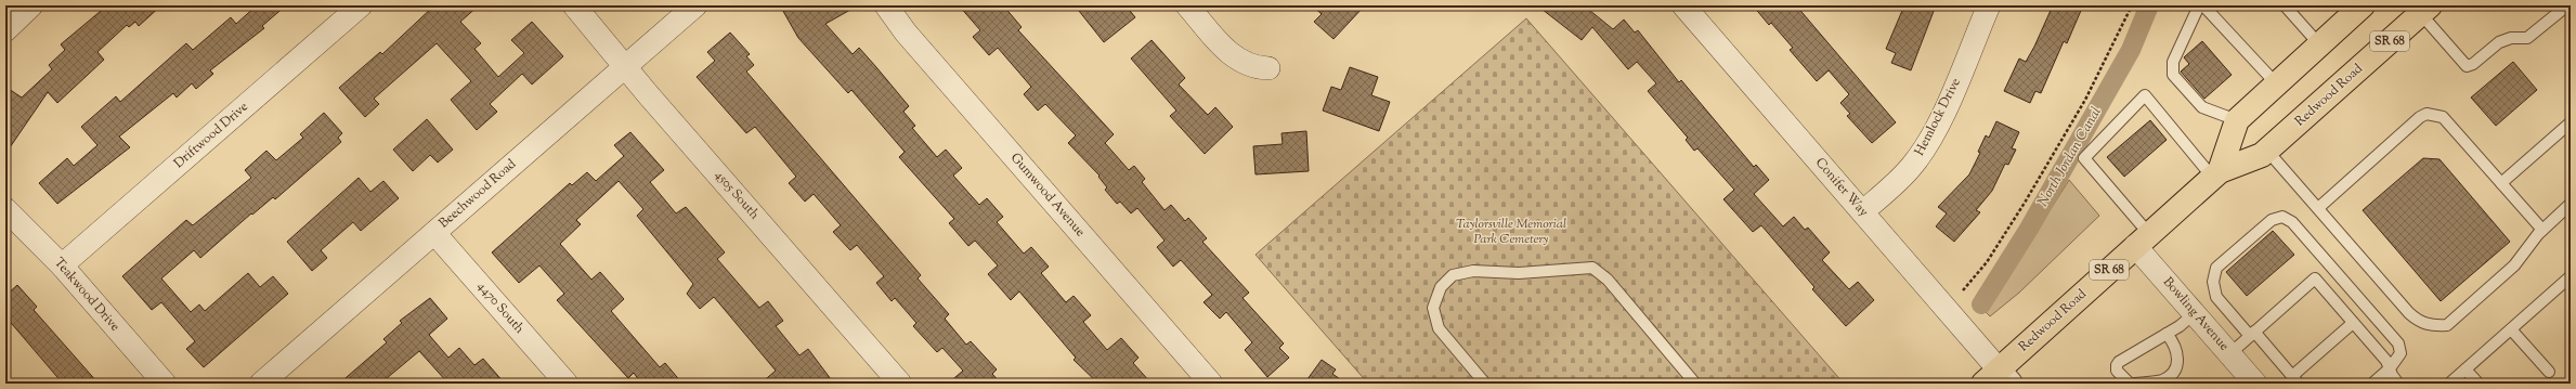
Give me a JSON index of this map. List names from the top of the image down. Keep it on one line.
{"streets":{"main road":["SR 68","Redwood Road"],"street":["Hemlock Drive","Driftwood Drive","Conifer Way","Beechwood Road","4505 South","Gumwood Avenue","Teakwood Drive","4470 South","Bowling Avenue"]},"crossings":[["Redwood Road","Conifer Way"],["Redwood Road","Bowling Avenue"],["Hemlock Drive","Conifer Way"],["Driftwood Drive","Teakwood Drive"],["Beechwood Road","4505 South"],["Beechwood Road","4470 South"]],"water":["North Jordan Canal"],"parks":["Taylorsville Memorial Park Cemetery"]}
